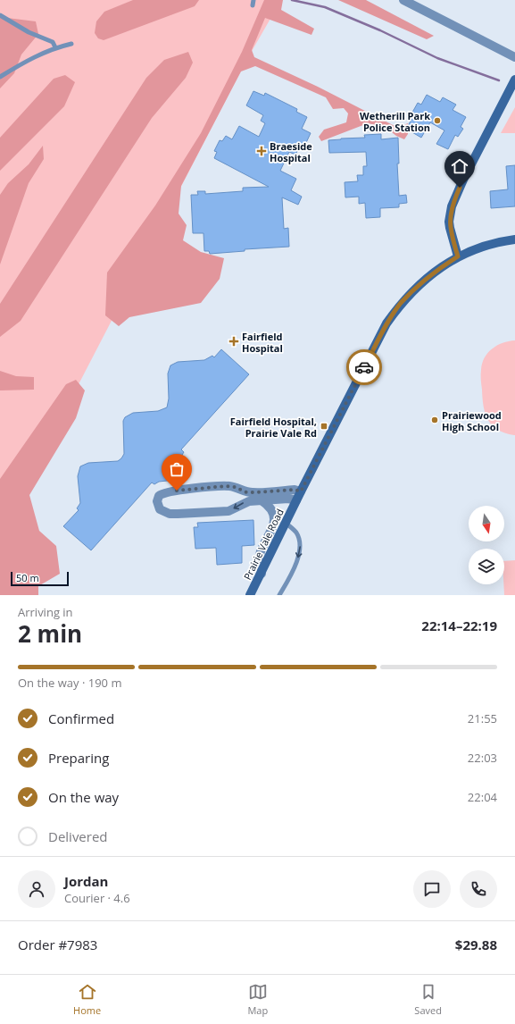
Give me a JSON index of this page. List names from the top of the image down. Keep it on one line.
{"streets":{"main road":["Prairie Vale Road"]},"places":{"other":["Wetherill Park Police Station","Prairiewood High School"],"health":["Braeside Hospital","Fairfield Hospital"],"transit":["Fairfield Hospital, Prairie Vale Rd"]},"scale_bar":"50 m","north":"bottom","page":{"scale":"50 m","heading":["2 min","Arriving in","22:14–22:19"],"panel":["Jordan","Courier · 4.6","Order #7983","$29.88"],"bar":"On the way · 190 m","list":[["Confirmed","21:55"],["Preparing","22:03"],["On the way","22:04"],"Delivered"],"tabs":["Home","Map","Saved"]}}
